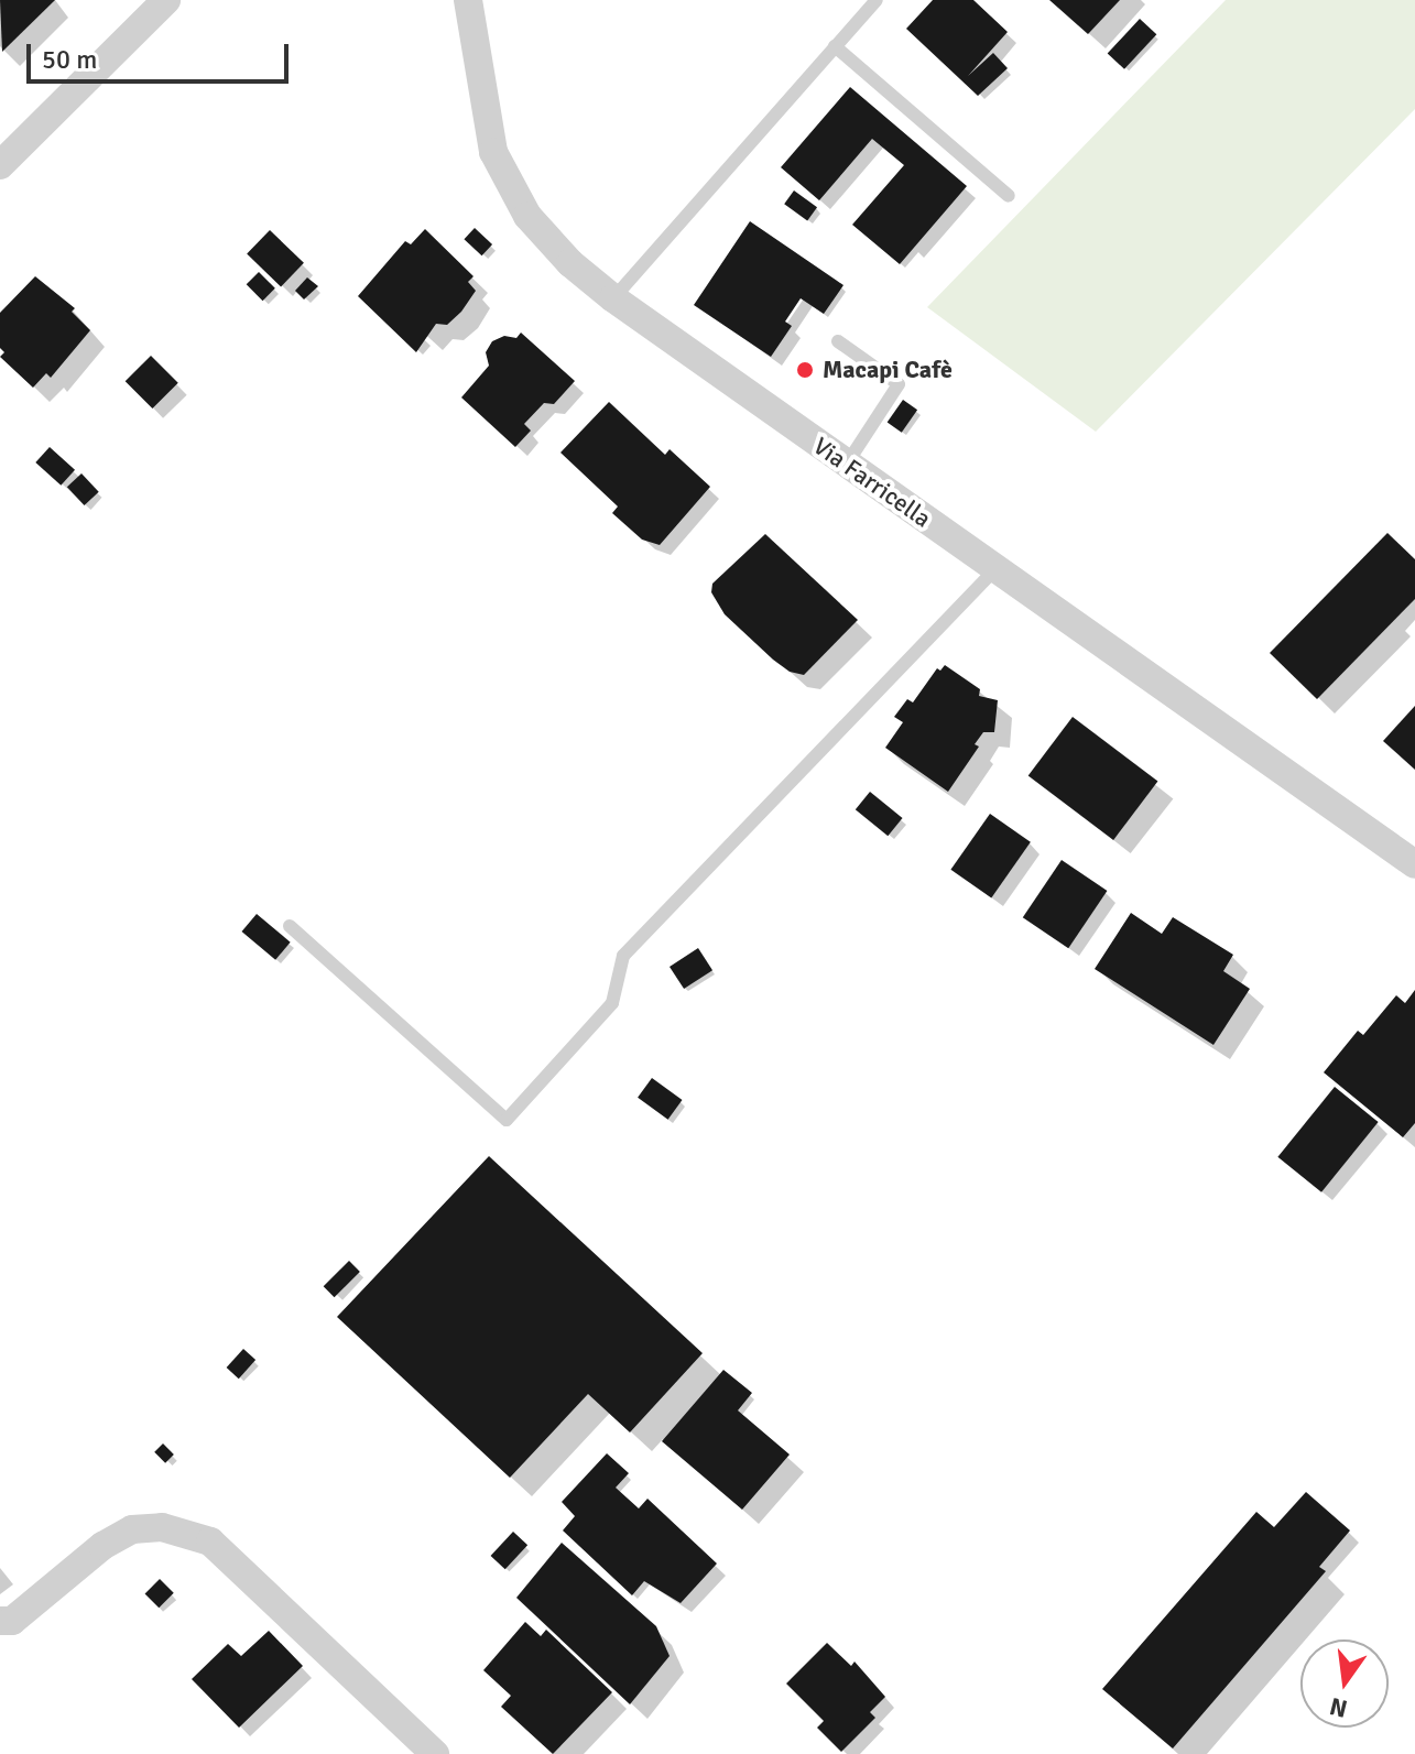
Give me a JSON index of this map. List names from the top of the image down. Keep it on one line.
{"streets":{"street":["Via Farricella"]},"places":["Macapi Cafè"],"scale_bar":"50 m","north":"bottom"}
